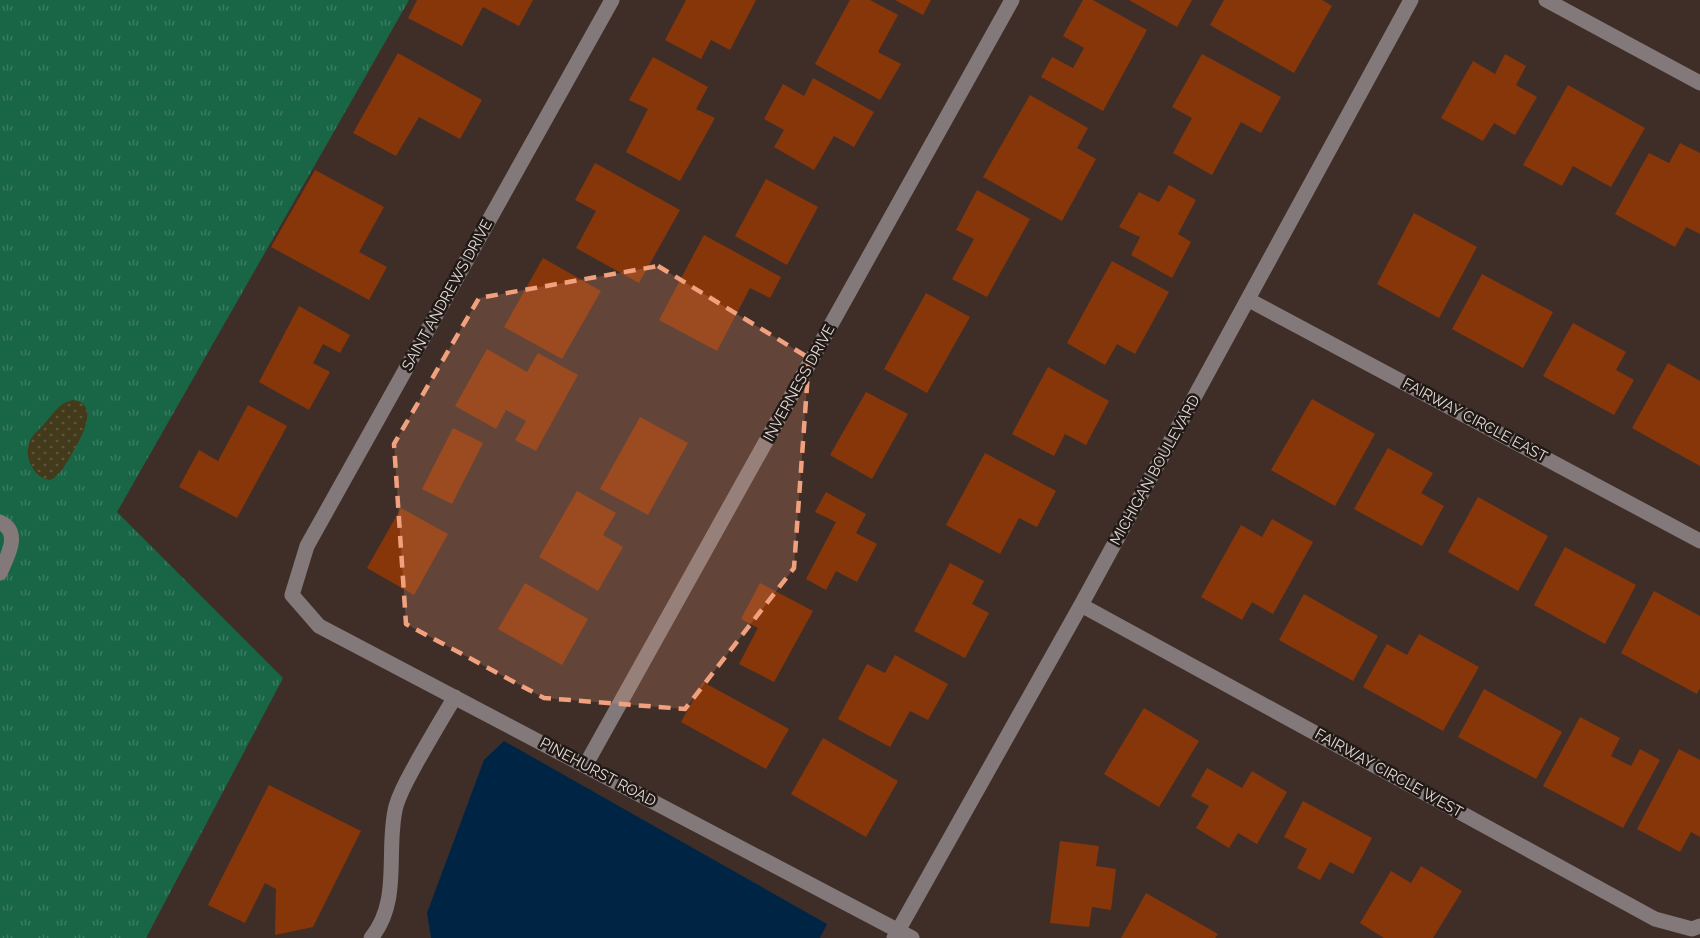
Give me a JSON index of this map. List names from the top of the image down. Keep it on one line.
{"streets":{"street":["SAINT ANDREWS DRIVE","INVERNESS DRIVE","FAIRWAY CIRCLE EAST","MICHIGAN BOULEVARD","PINEHURST ROAD","FAIRWAY CIRCLE WEST"]},"crossings":[["SAINT ANDREWS DRIVE","PINEHURST ROAD"],["INVERNESS DRIVE","PINEHURST ROAD"],["FAIRWAY CIRCLE EAST","MICHIGAN BOULEVARD"],["MICHIGAN BOULEVARD","PINEHURST ROAD"],["MICHIGAN BOULEVARD","FAIRWAY CIRCLE WEST"]]}
